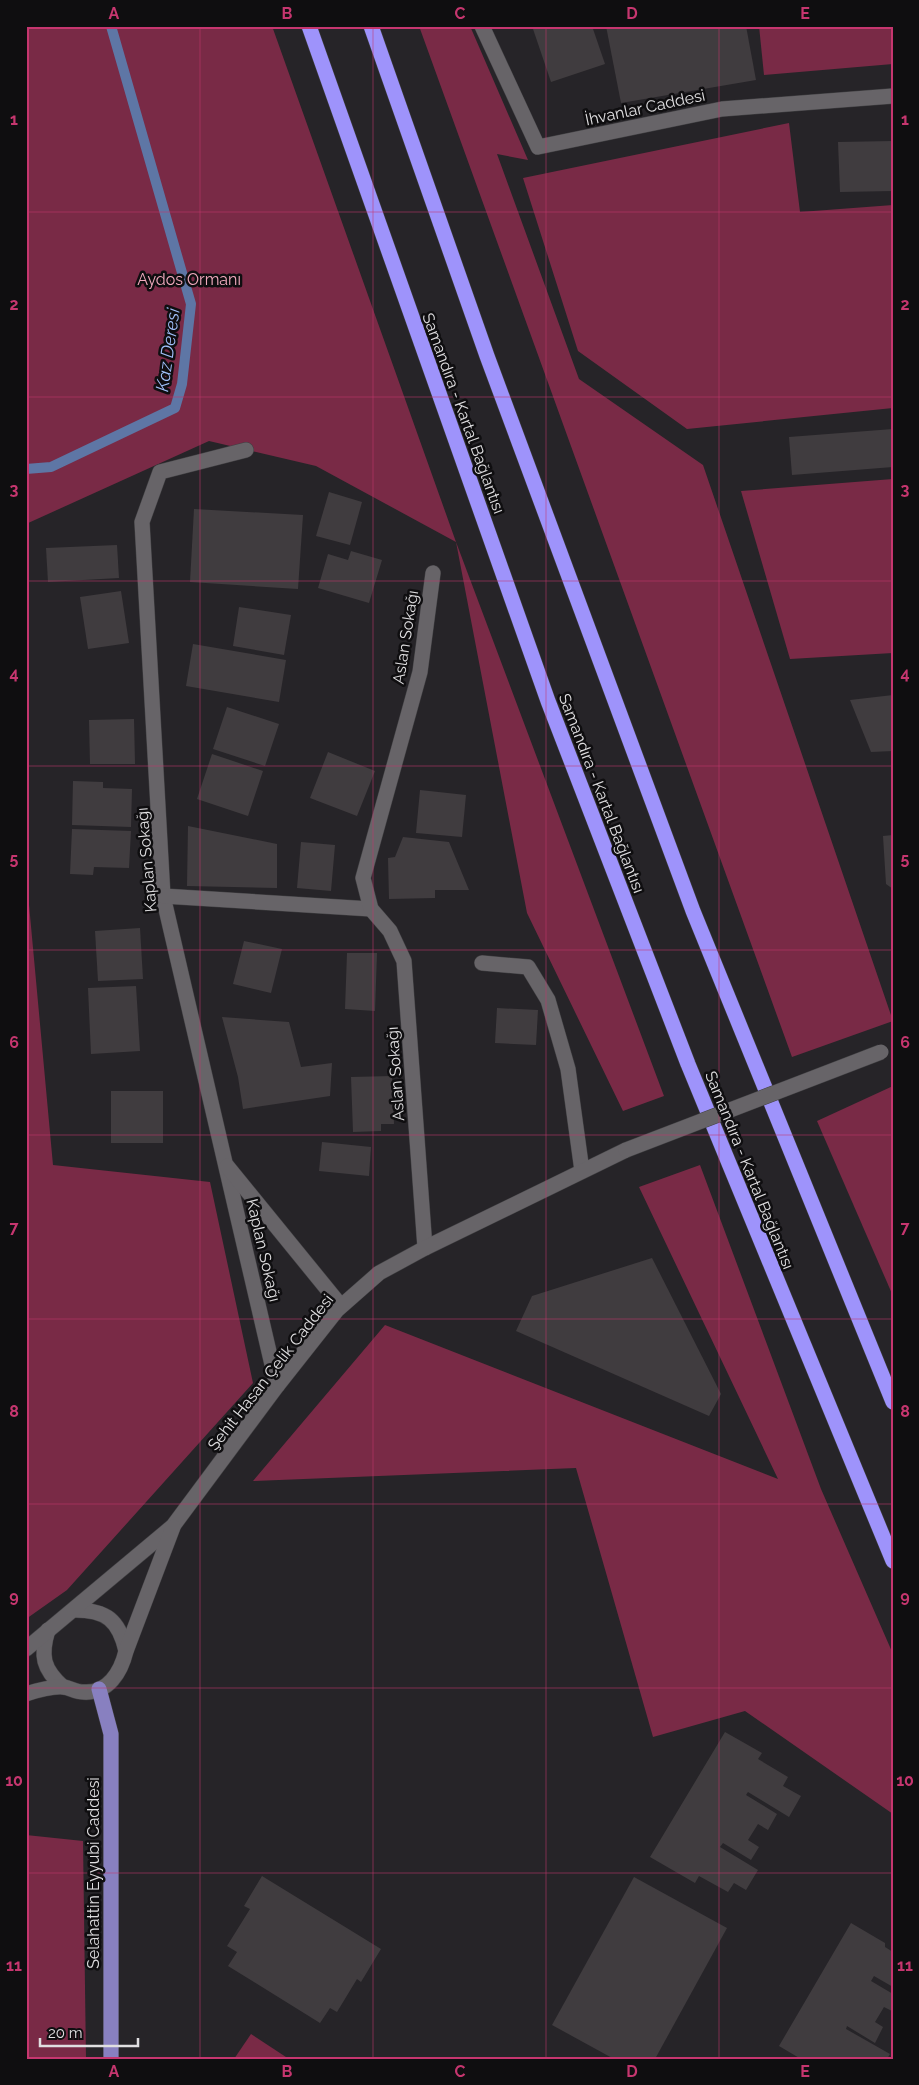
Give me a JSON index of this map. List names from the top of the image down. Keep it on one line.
{"streets":{"highway":["Samandıra - Kartal Bağlantısı"],"main road":["Selahattin Eyyubi Caddesi"],"street":["İhvanlar Caddesi","Aslan Sokağı","Kaplan Sokağı","Şehit Hasan Çelik Caddesi"]},"crossings":[["Aslan Sokağı","Şehit Hasan Çelik Caddesi"],["Kaplan Sokağı","Şehit Hasan Çelik Caddesi"],["Şehit Hasan Çelik Caddesi","Selahattin Eyyubi Caddesi"]],"water":["Kaz Deresi"],"parks":["Aydos Ormanı"],"scale_bar":"20 m","grid":{"columns":["A","B","C","D","E"],"rows":["1","2","3","4","5","6","7","8","9","10","11"]}}
